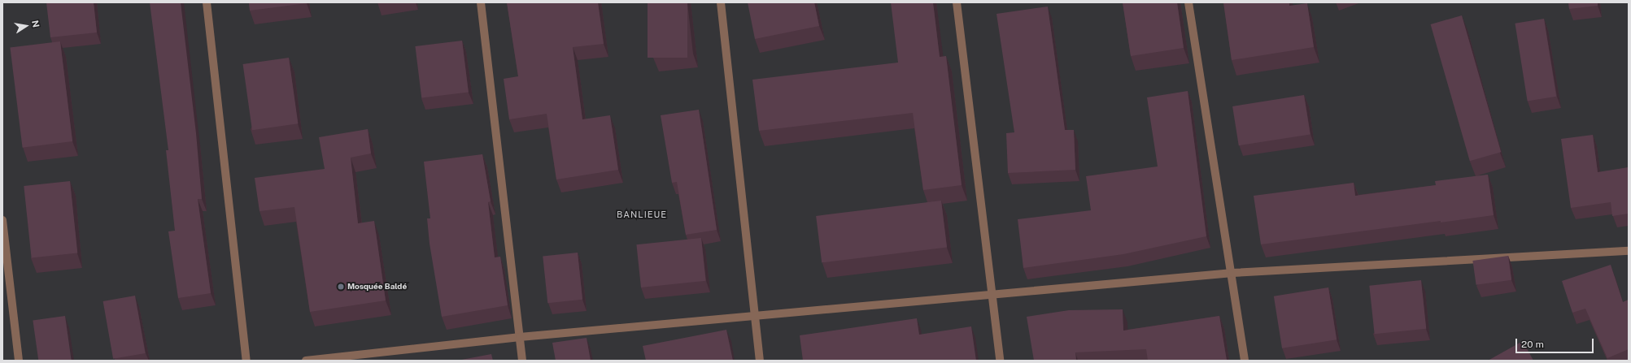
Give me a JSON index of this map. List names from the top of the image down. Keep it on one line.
{"districts":["BANLIEUE"],"places":["Mosquée Baldé"],"scale_bar":"20 m","north":"right"}
